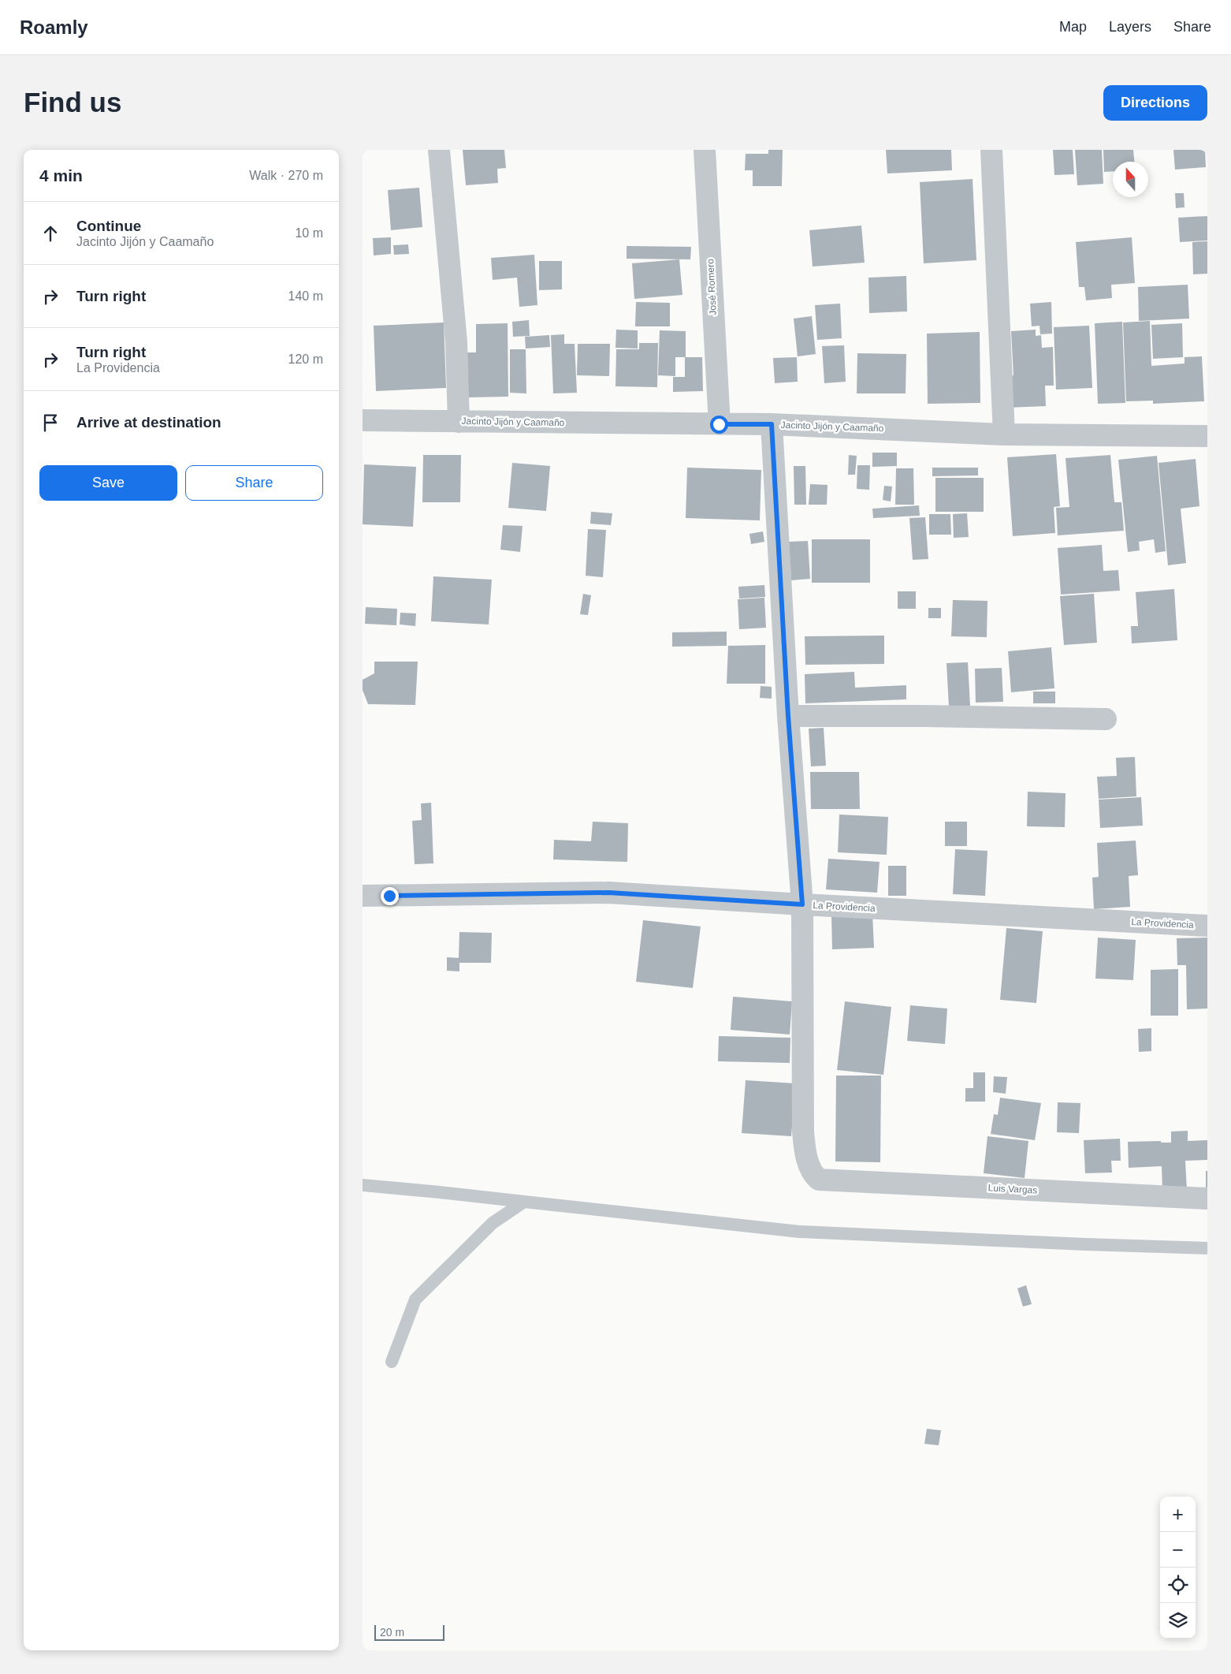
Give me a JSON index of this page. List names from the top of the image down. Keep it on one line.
{"streets":{"street":["José Romero","Jacinto Jijón y Caamaño","La Providencia","Luis Vargas"]},"crossings":[["José Romero","Jacinto Jijón y Caamaño"],["La Providencia","Luis Vargas"]],"scale_bar":"20 m","north":"top","page":{"header":"Roamly","nav":["Map","Layers","Share"],"buttons":["Directions",["Save","Share"]],"title":"Find us","heading":["4 min","Walk · 270 m"],"list":[["Continue","Jacinto Jijón y Caamaño","10 m"],["Turn right","140 m"],["Turn right","La Providencia","120 m"],"Arrive at destination"],"map_buttons":["+","−"],"scale":"20 m"}}
